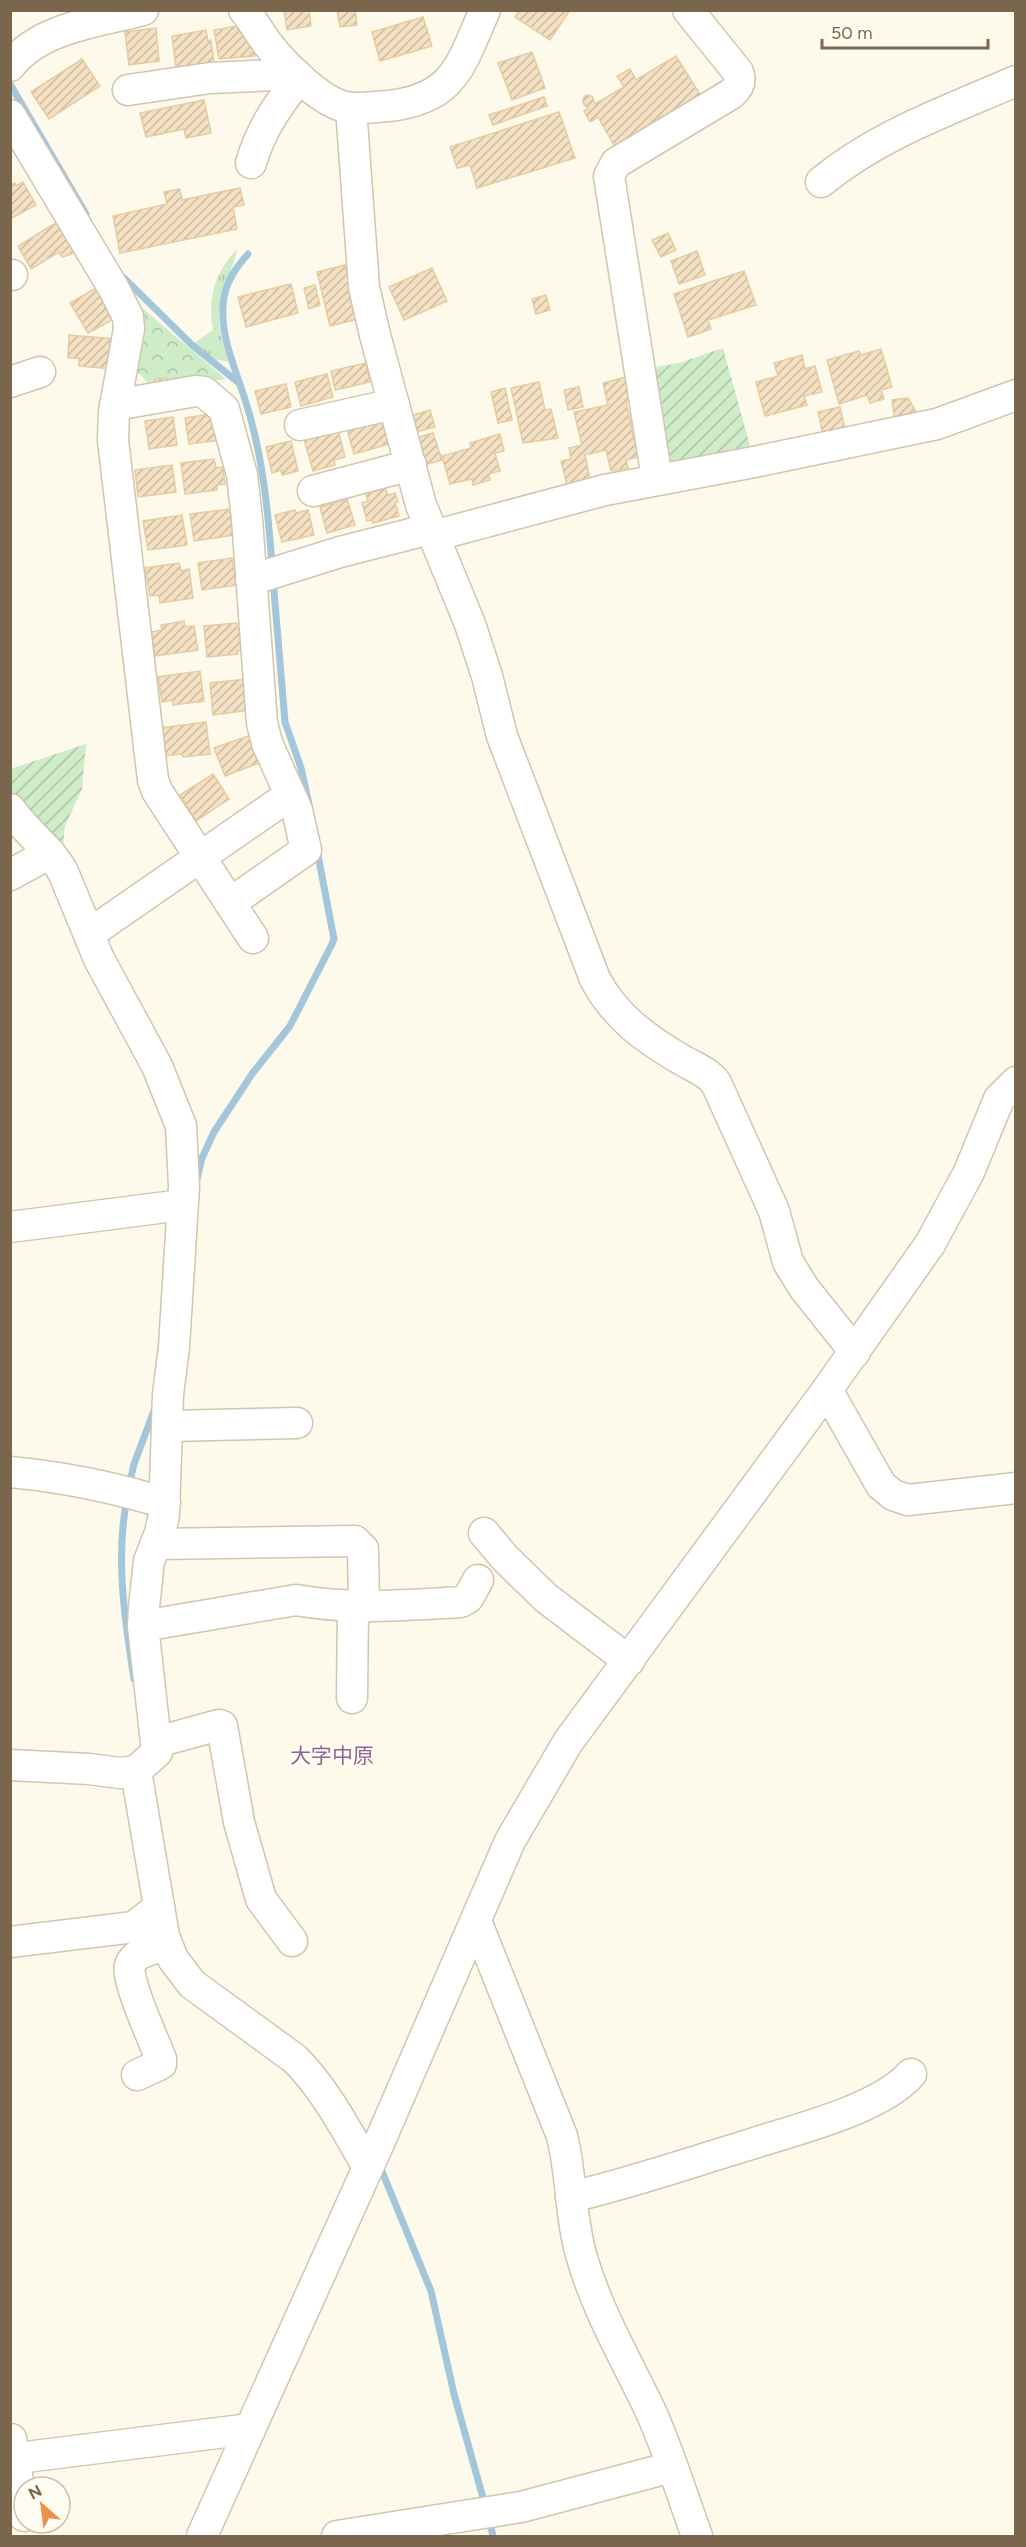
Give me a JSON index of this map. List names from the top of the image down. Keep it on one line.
{"districts":["大字中原"],"scale_bar":"50 m","north":"top left"}
